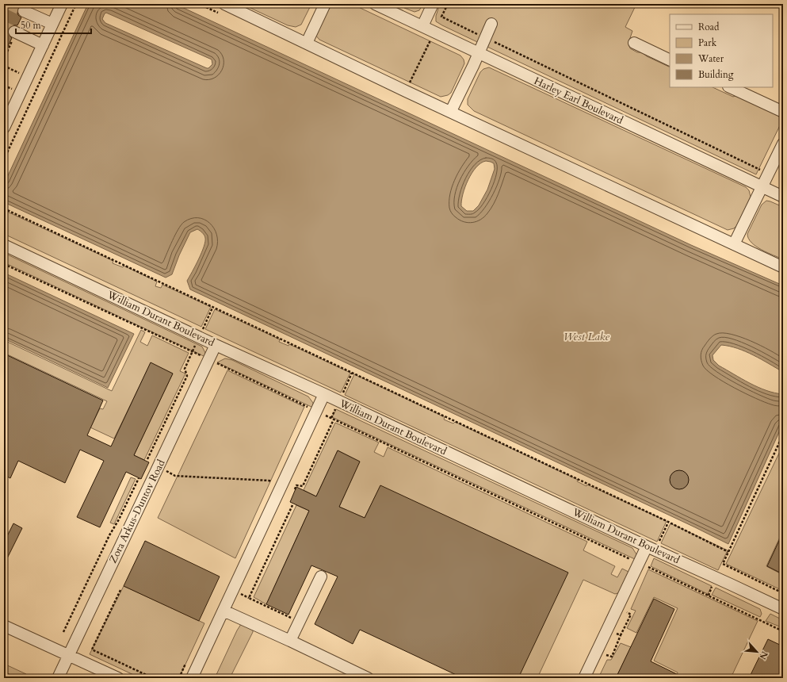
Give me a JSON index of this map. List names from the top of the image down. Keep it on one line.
{"streets":{"lane":["Harley Earl Boulevard","William Durant Boulevard","Zora Arkus-Duntov Road"]},"crossings":[["William Durant Boulevard","Zora Arkus-Duntov Road"]],"water":["West Lake"],"legend":["Road","Park","Water","Building"],"scale_bar":"50 m","north":"bottom right"}
